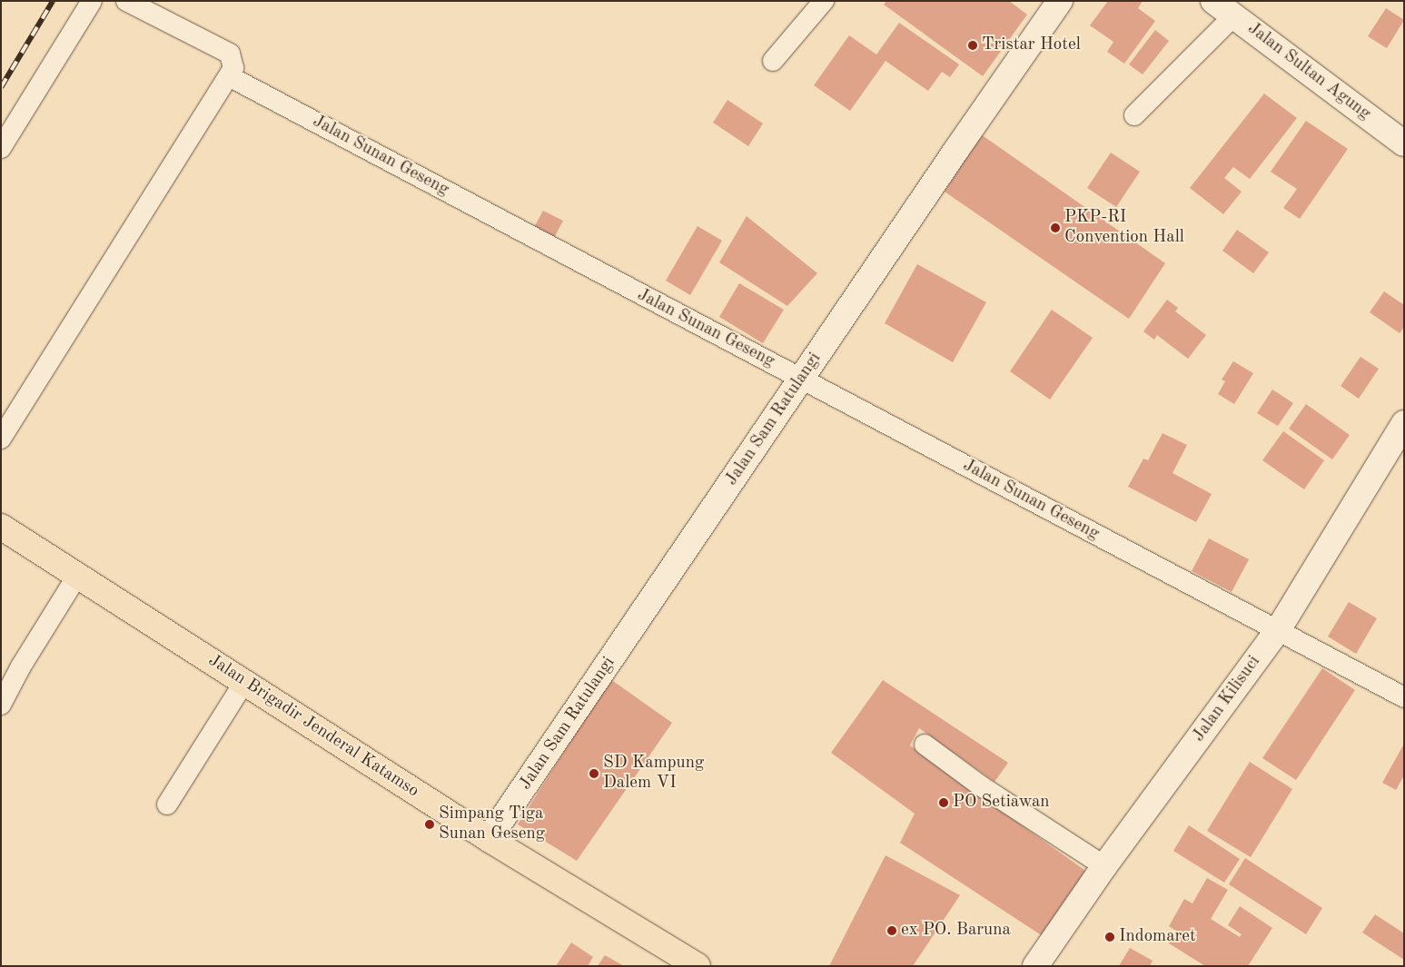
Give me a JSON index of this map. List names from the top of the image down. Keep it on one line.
{"streets":{"main road":["Jalan Brigadir Jenderal Katamso"],"street":["Jalan Sultan Agung","Jalan Sunan Geseng","Jalan Sam Ratulangi","Jalan Kilisuci"]},"crossings":[["Jalan Sunan Geseng","Jalan Sam Ratulangi"],["Jalan Sunan Geseng","Jalan Kilisuci"],["Jalan Sam Ratulangi","Jalan Brigadir Jenderal Katamso"]],"places":["Tristar Hotel","PKP-RI Convention Hall","SD Kampung Dalem VI","PO Setiawan","Simpang Tiga Sunan Geseng","ex PO. Baruna","Indomaret"]}
